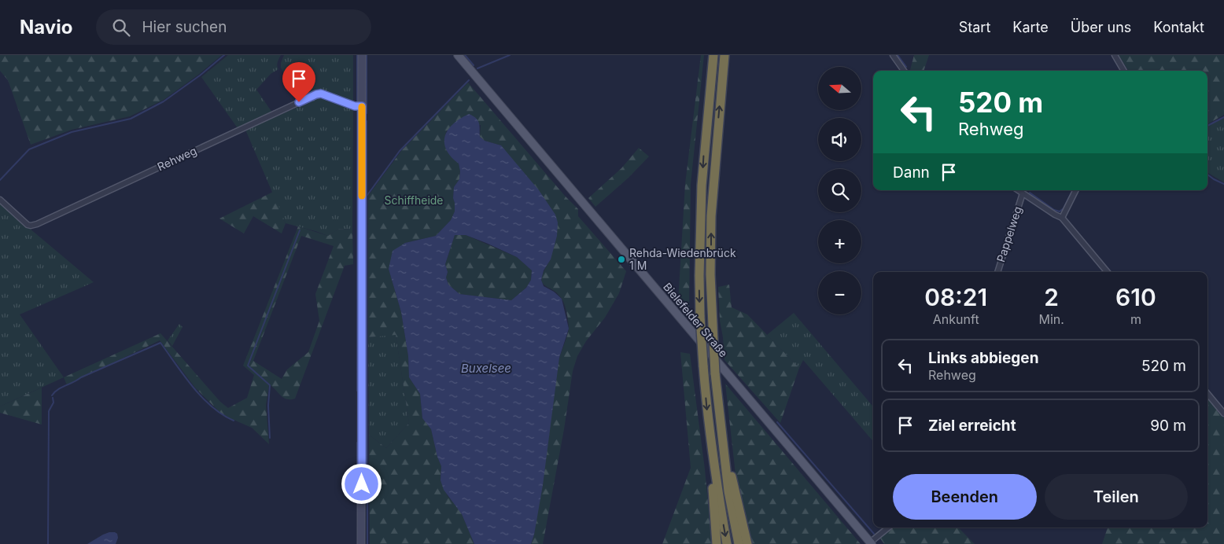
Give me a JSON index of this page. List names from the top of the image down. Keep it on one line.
{"streets":{"main road":["Bielefelder Straße"],"street":["Rehweg","Pappelweg"]},"water":["Buxelsee"],"parks":["Schiffheide"],"places":["Rehda-Wiedenbrück 1 M"],"north":"left","page":{"header":"Navio","search":"Hier suchen","nav":["Start","Karte","Über uns","Kontakt"],"map_buttons":["+","−"],"turn":["520 m","Rehweg"],"then":"Dann","eta":["08:21","Ankunft","2","Min.","610","m"],"list":[{"name":"Links abbiegen","note":"Rehweg","value":"520 m"},{"name":"Ziel erreicht","value":"90 m"}],"buttons":["Beenden","Teilen"]}}
